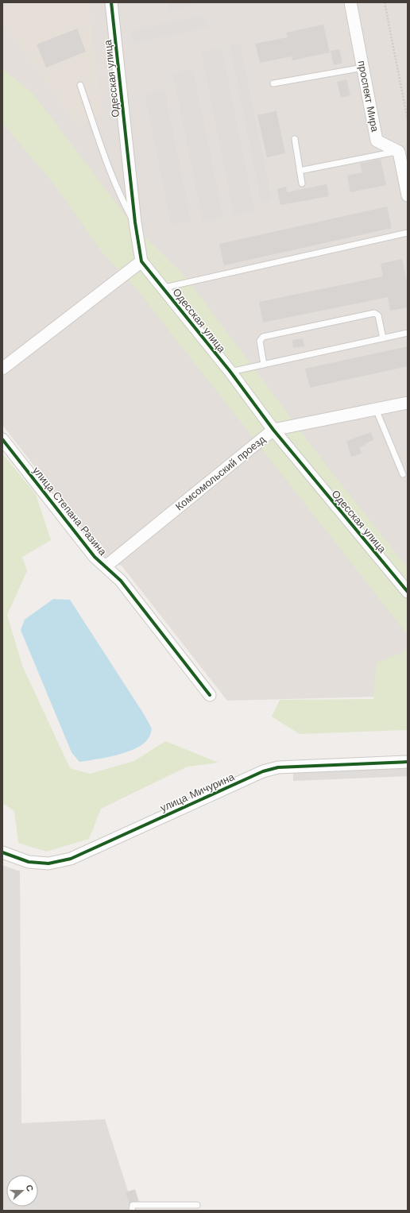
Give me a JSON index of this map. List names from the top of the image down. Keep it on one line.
{"streets":{"street":["Одесская улица","проспект Мира","Комсомольский проезд","улица Степана Разина","улица Мичурина"]},"crossings":[["Одесская улица","Комсомольский проезд"],["Комсомольский проезд","улица Степана Разина"]],"north":"right"}
